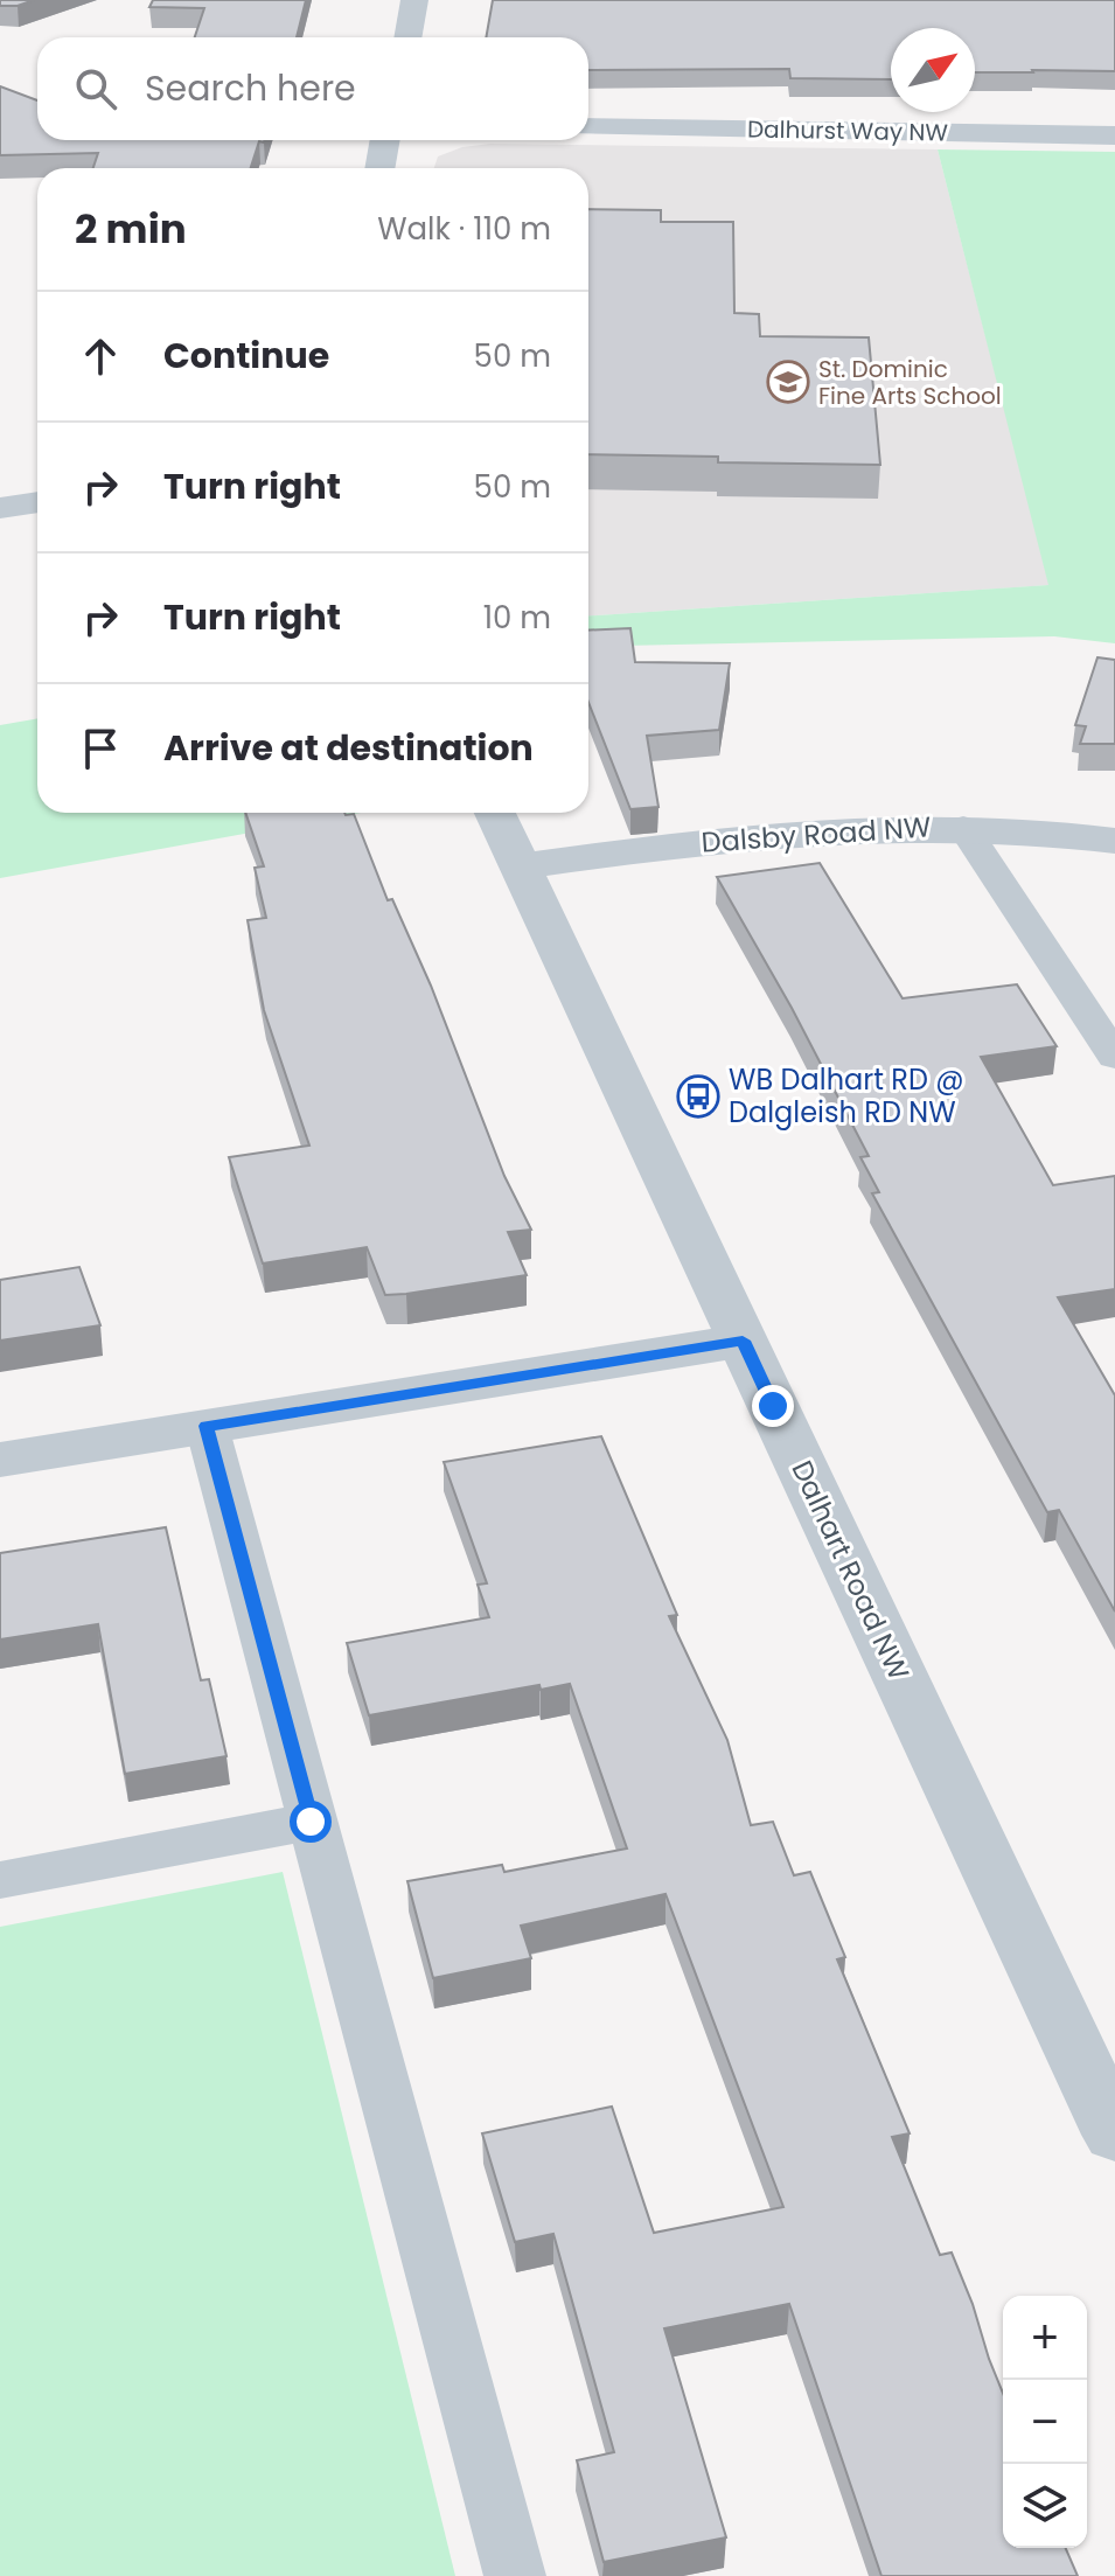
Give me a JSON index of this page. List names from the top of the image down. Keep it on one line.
{"streets":{"street":["Dalhurst Way NW","Dalsby Road NW","Dalhart Road NW"]},"crossings":[["Dalsby Road NW","Dalhart Road NW"]],"places":{"school or university":["St. Dominic Fine Arts School"],"bus stop":["WB Dalhart RD @ Dalgleish RD NW"]},"north":"top right","page":{"search":"Search here","heading":["2 min","Walk · 110 m"],"list":[["Continue","50 m"],["Turn right","50 m"],["Turn right","10 m"],"Arrive at destination"],"map_buttons":["+","−"]}}
